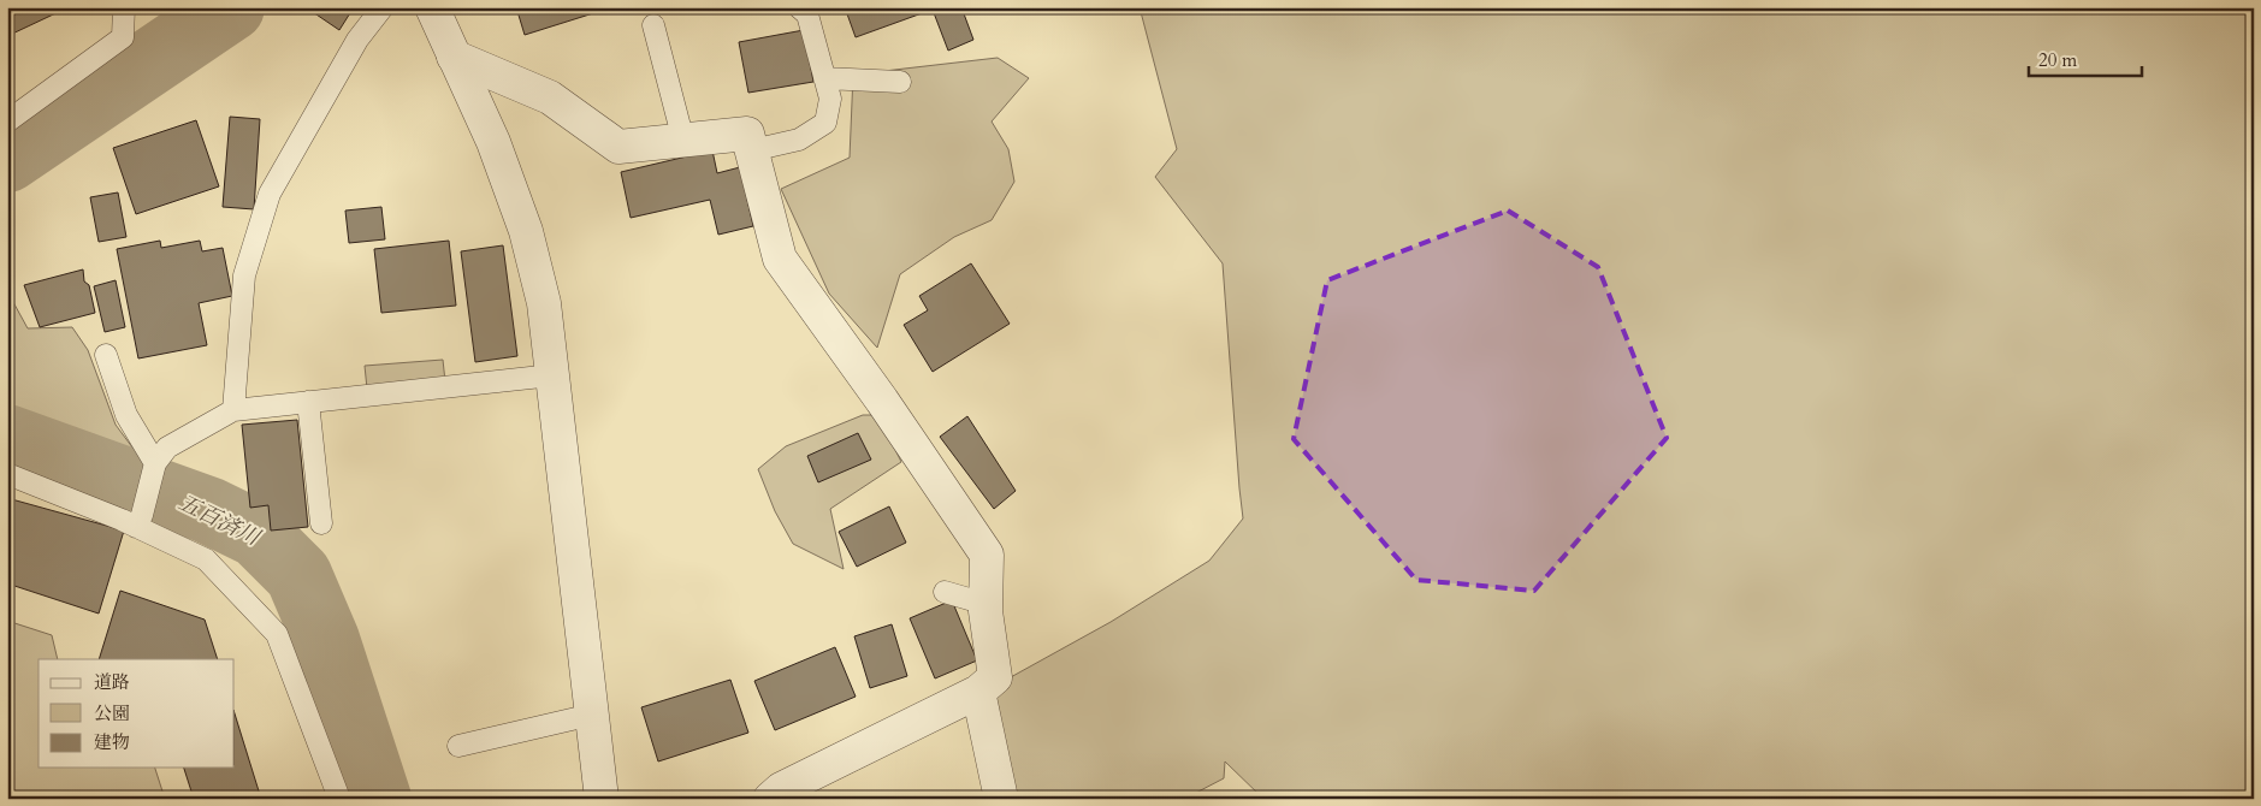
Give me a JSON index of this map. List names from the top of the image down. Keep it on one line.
{"water":["五百済川"],"legend":["道路","公園","建物"],"scale_bar":"20 m"}
